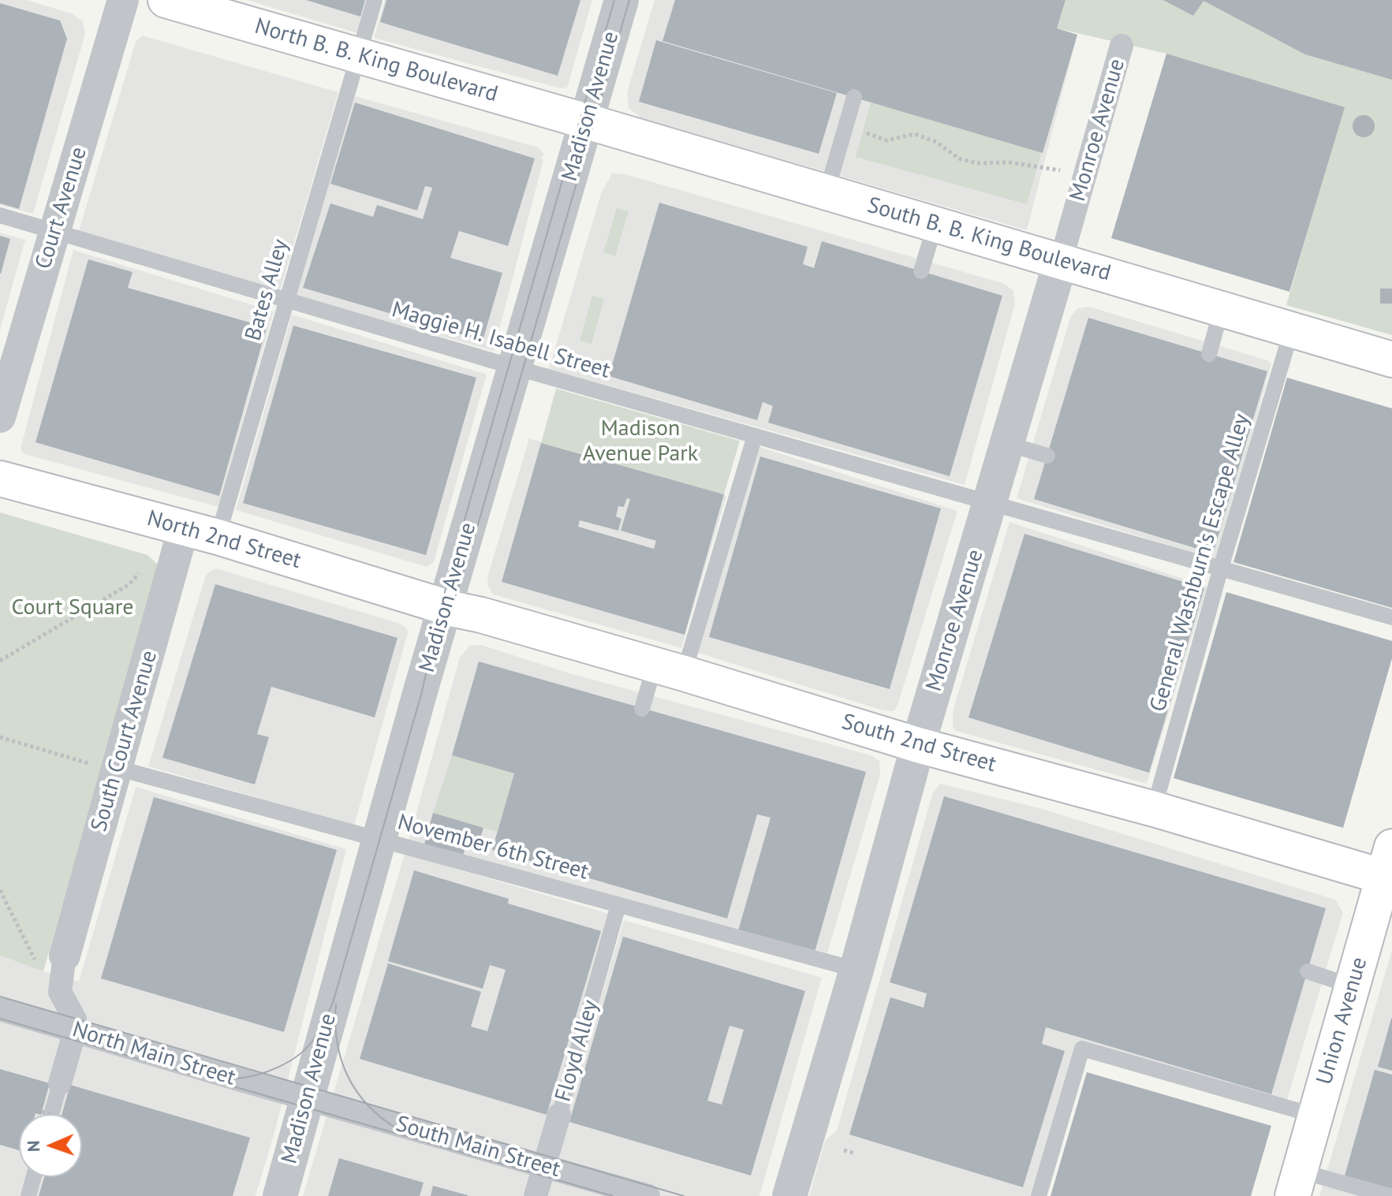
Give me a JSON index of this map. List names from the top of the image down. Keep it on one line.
{"streets":{"main road":["North B. B. King Boulevard","South B. B. King Boulevard","North 2nd Street","South 2nd Street","Union Avenue"],"street":["Madison Avenue","Monroe Avenue","Court Avenue","South Court Avenue","Floyd Alley","North Main Street","South Main Street"],"lane":["Bates Alley","Maggie H. Isabell Street","General Washburn's Escape Alley","November 6th Street"]},"crossings":[["North B. B. King Boulevard","Madison Avenue"],["North B. B. King Boulevard","South B. B. King Boulevard"],["North B. B. King Boulevard","Bates Alley"],["Madison Avenue","South B. B. King Boulevard"],["Madison Avenue","Maggie H. Isabell Street"],["Madison Avenue","North 2nd Street"],["Madison Avenue","South 2nd Street"],["Madison Avenue","November 6th Street"],["Madison Avenue","North Main Street"],["Madison Avenue","South Main Street"],["Monroe Avenue","South B. B. King Boulevard"],["Monroe Avenue","Maggie H. Isabell Street"],["Monroe Avenue","South 2nd Street"],["Monroe Avenue","November 6th Street"],["Court Avenue","Maggie H. Isabell Street"],["South B. B. King Boulevard","General Washburn's Escape Alley"],["Bates Alley","Maggie H. Isabell Street"],["Bates Alley","North 2nd Street"],["Maggie H. Isabell Street","General Washburn's Escape Alley"],["North 2nd Street","South Court Avenue"],["North 2nd Street","South 2nd Street"],["General Washburn's Escape Alley","South 2nd Street"],["South Court Avenue","November 6th Street"],["South 2nd Street","Union Avenue"],["November 6th Street","Floyd Alley"],["Floyd Alley","South Main Street"],["North Main Street","South Main Street"]],"parks":["Madison Avenue Park","Court Square"],"north":"left"}
